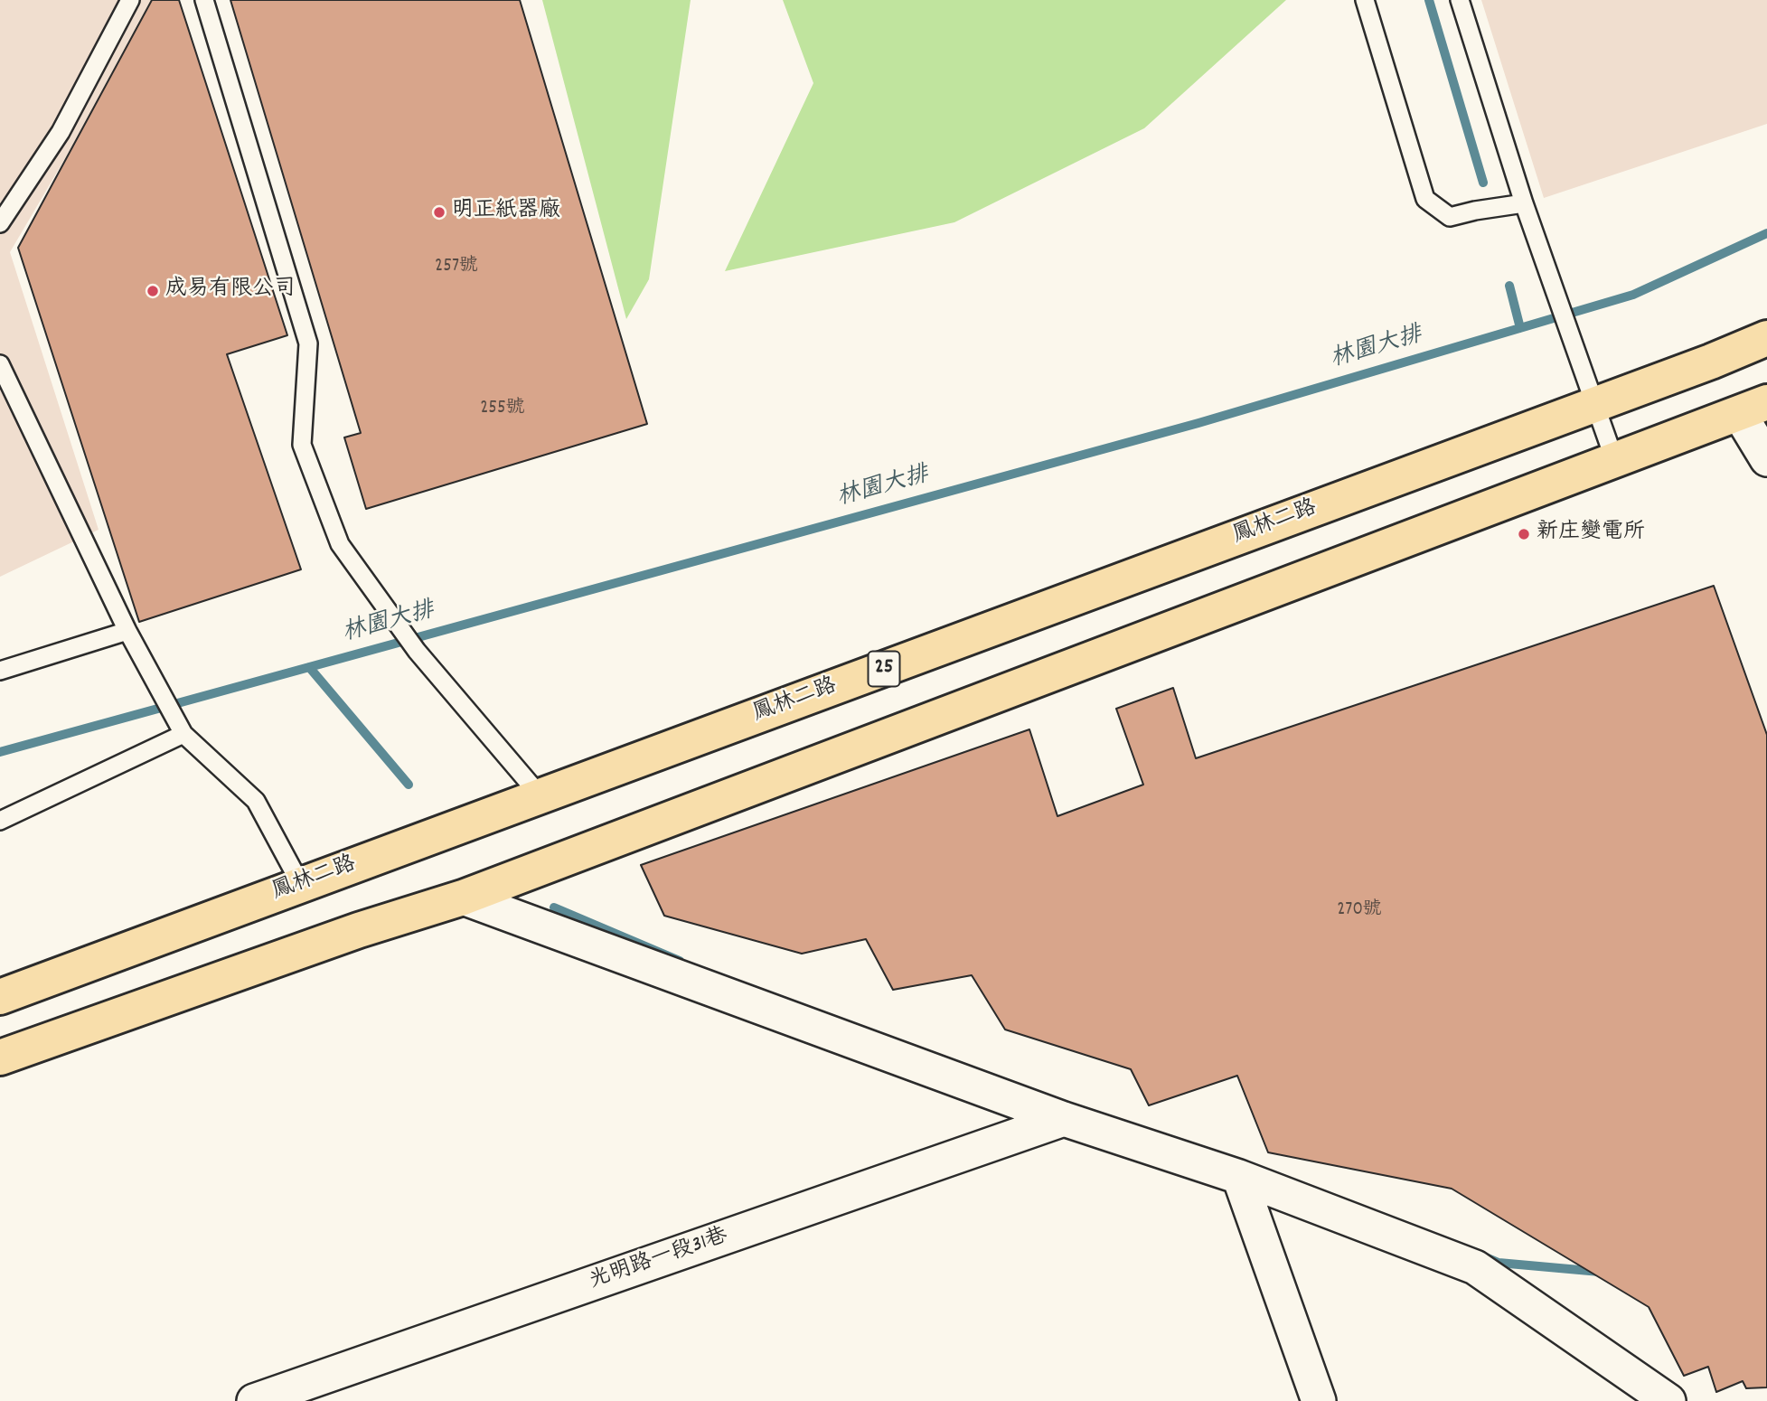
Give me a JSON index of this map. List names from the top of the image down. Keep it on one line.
{"streets":{"main road":["鳳林二路","25"],"street":["光明路一段31巷"]},"water":["林園大排"],"places":["明正紙器廠","成易有限公司","新庄變電所"],"house_numbers":["257號","255號","270號"]}
